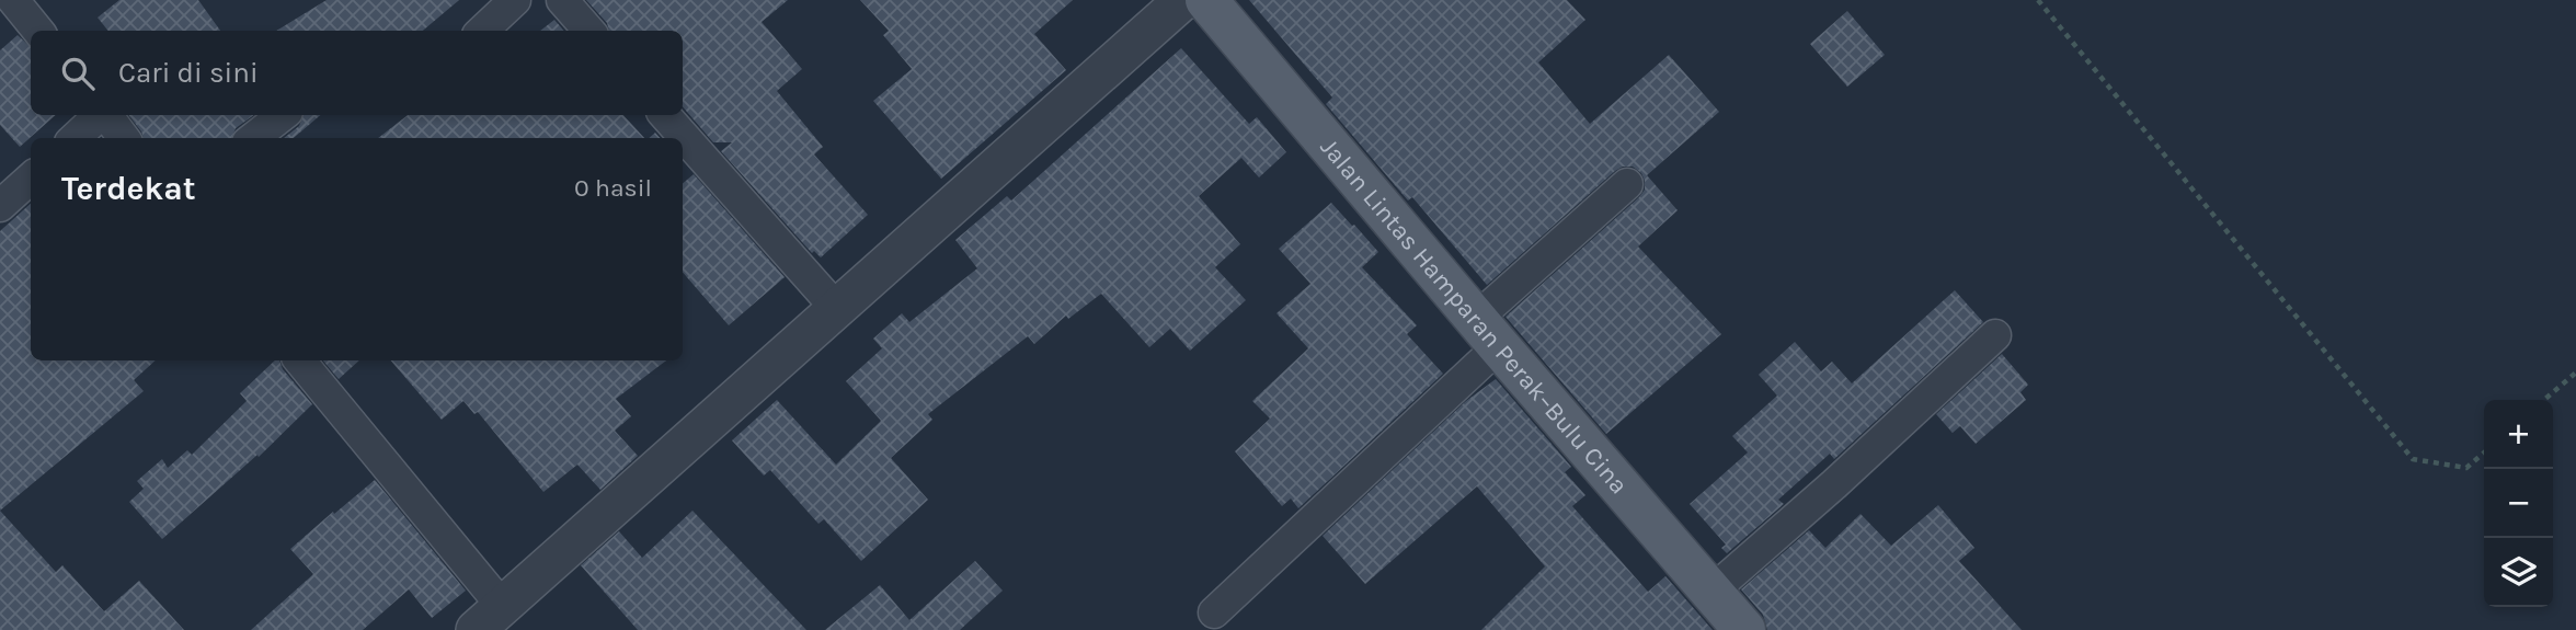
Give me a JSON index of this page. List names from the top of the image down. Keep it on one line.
{"streets":{"main road":["Jalan Lintas Hamparan Perak–Bulu Cina"]},"page":{"search":"Cari di sini","heading":["Terdekat","0 hasil"],"map_buttons":["+","−"]}}
